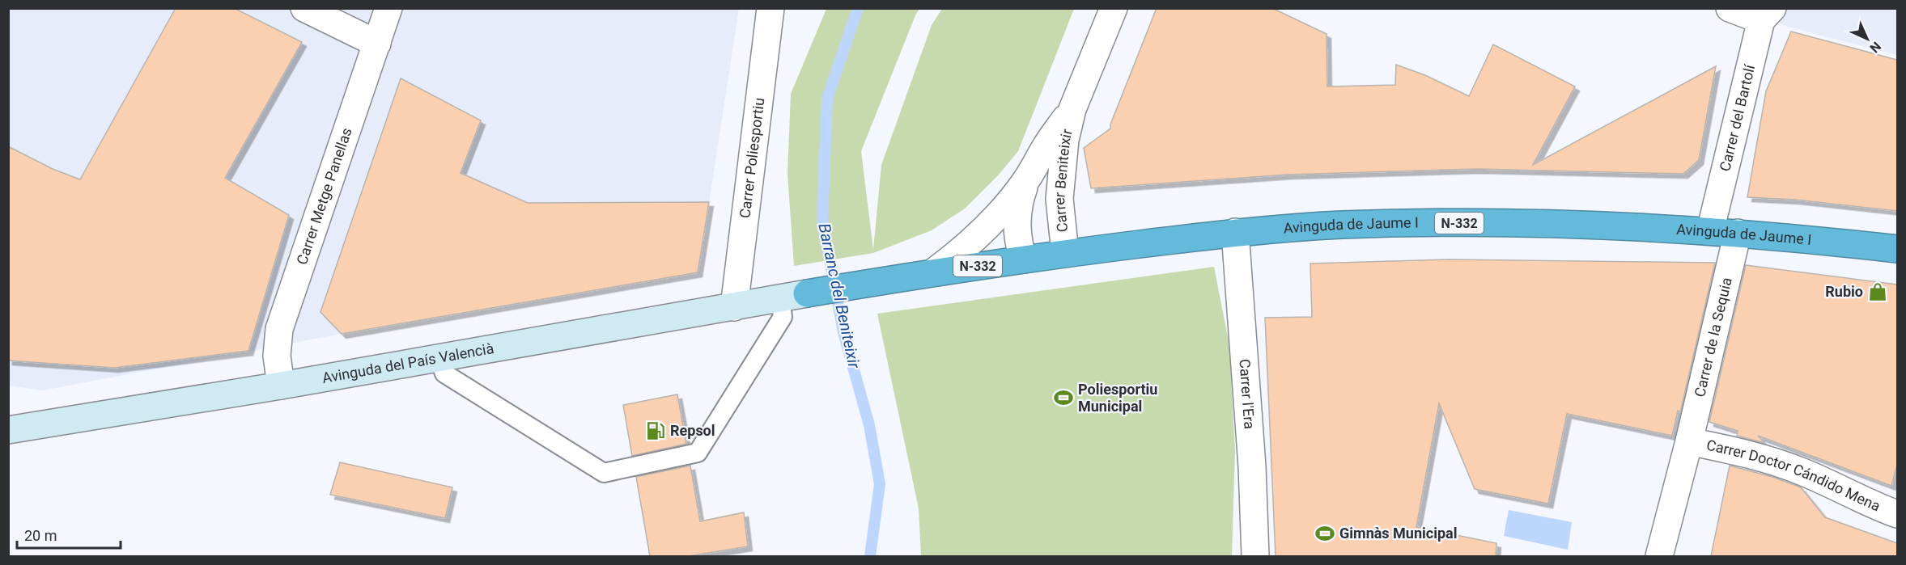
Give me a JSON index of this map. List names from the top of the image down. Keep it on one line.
{"streets":{"highway":["N-332","Avinguda de Jaume I"],"main road":["Avinguda del País Valencià"],"street":["Carrer del Bartolí","Carrer Poliesportiu","Carrer Beniteixir","Carrer Metge Panellas","Carrer de la Sequia","Carrer l'Era","Carrer Doctor Cándido Mena"]},"crossings":[["Carrer del Bartolí","Avinguda de Jaume I"],["Carrer Poliesportiu","Avinguda del País Valencià"],["Carrer Beniteixir","Avinguda de Jaume I"],["Carrer Metge Panellas","Avinguda del País Valencià"],["Avinguda de Jaume I","Carrer de la Sequia"],["Avinguda de Jaume I","Avinguda del País Valencià"],["Avinguda de Jaume I","Carrer l'Era"],["Carrer de la Sequia","Carrer Doctor Cándido Mena"]],"water":["Barranc del Beniteixir"],"places":{"shop":["Rubio"],"sports":["Poliesportiu Municipal","Gimnàs Municipal"],"fuel station":["Repsol"]},"scale_bar":"20 m","north":"bottom right"}
